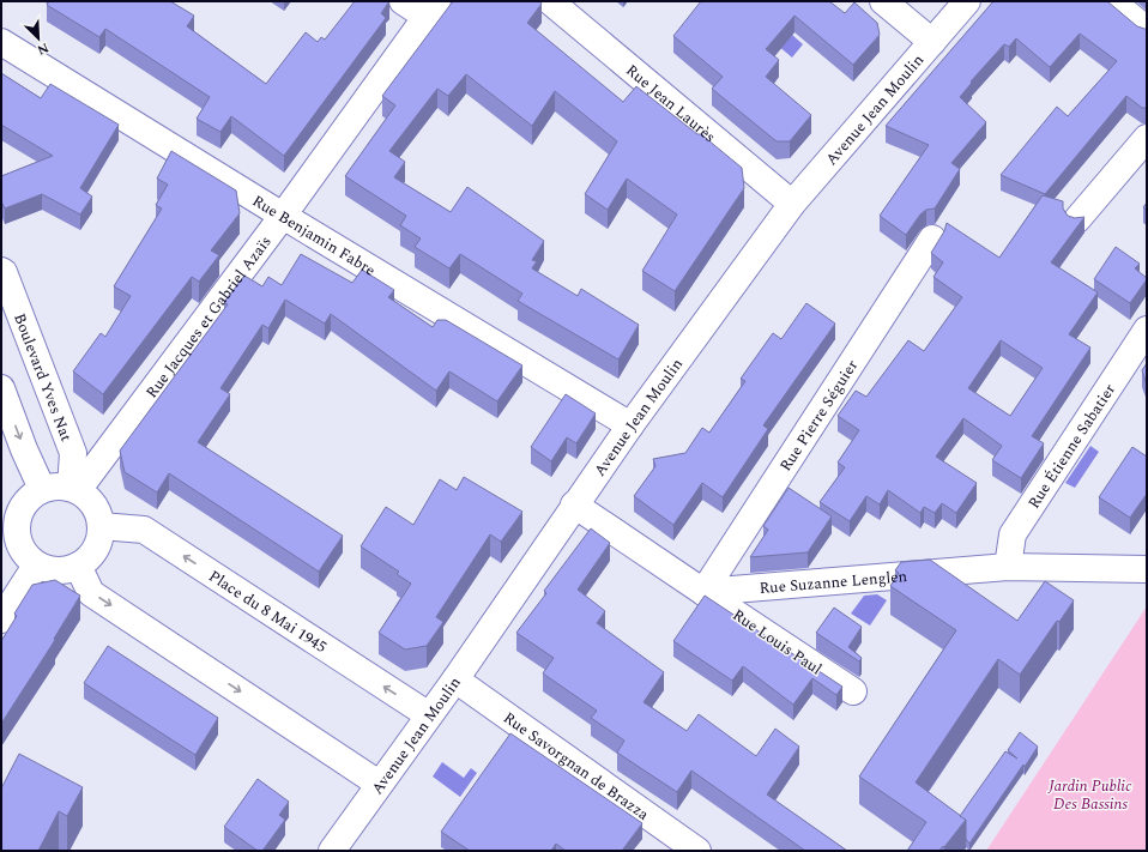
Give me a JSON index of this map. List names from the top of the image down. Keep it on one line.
{"streets":{"street":["Rue Jean Laurès","Avenue Jean Moulin","Rue Benjamin Fabre","Rue Jacques et Gabriel Azaïs","Boulevard Yves Nat","Rue Pierre Séguier","Rue Étienne Sabatier","Rue Suzanne Lenglen","Place du 8 Mai 1945","Rue Louis Paul","Rue Savorgnan de Brazza"]},"crossings":[["Rue Jean Laurès","Avenue Jean Moulin"],["Avenue Jean Moulin","Rue Benjamin Fabre"],["Avenue Jean Moulin","Place du 8 Mai 1945"],["Avenue Jean Moulin","Rue Savorgnan de Brazza"],["Rue Benjamin Fabre","Rue Jacques et Gabriel Azaïs"],["Rue Jacques et Gabriel Azaïs","Boulevard Yves Nat"],["Rue Jacques et Gabriel Azaïs","Place du 8 Mai 1945"],["Boulevard Yves Nat","Place du 8 Mai 1945"],["Rue Pierre Séguier","Rue Suzanne Lenglen"],["Rue Pierre Séguier","Rue Louis Paul"],["Rue Étienne Sabatier","Rue Suzanne Lenglen"],["Rue Suzanne Lenglen","Rue Louis Paul"]],"parks":["Jardin Public Des Bassins"],"north":"bottom right"}
